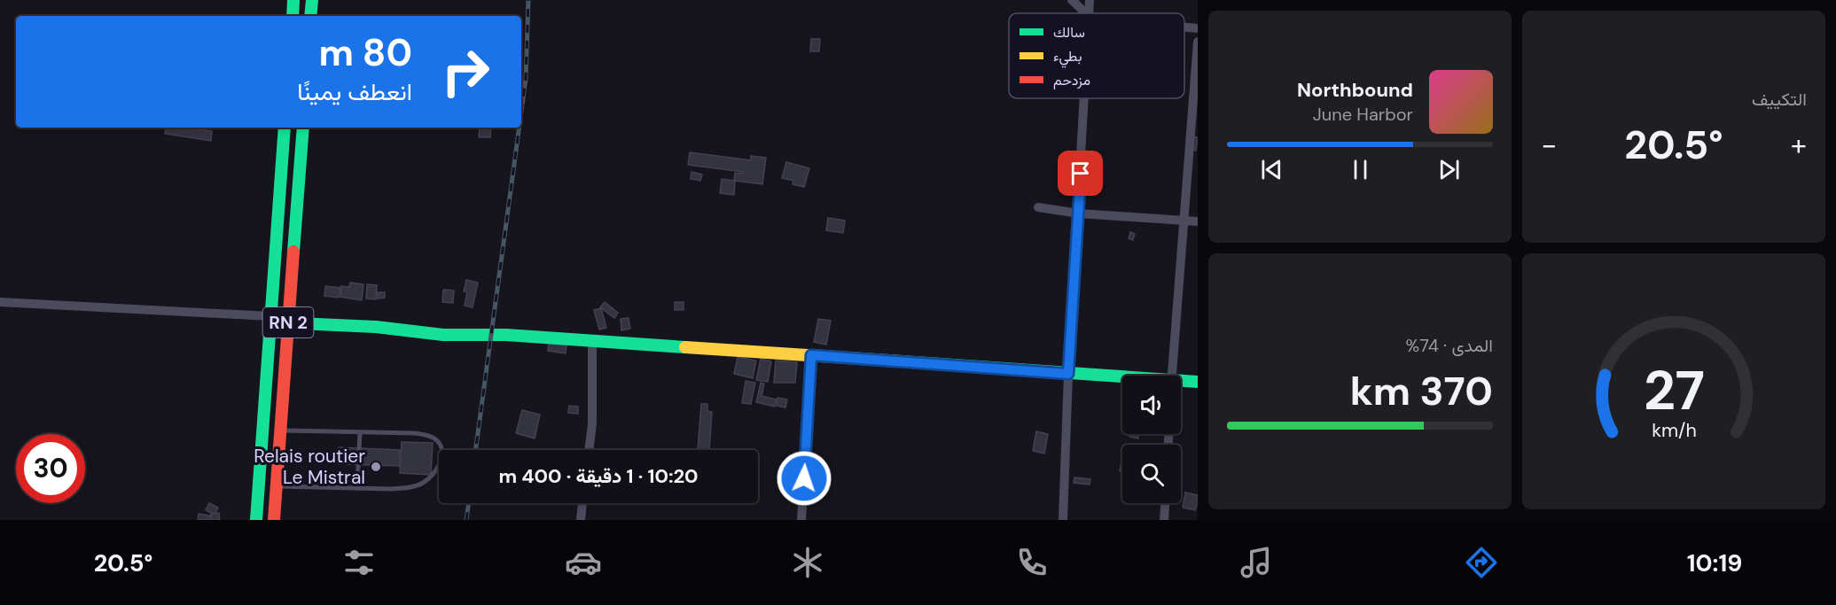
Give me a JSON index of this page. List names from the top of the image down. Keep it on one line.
{"streets":{"main road":["RN 2"]},"places":["Relais routier Le Mistral"],"legend":["سالك","بطيء","مزدحم"],"page":{"tile":["التكييف",["المدى · 74%","370 km"]],"turn":["80 m","انعطف يمينًا"],"song":["Northbound","June Harbor"],"heat":["−","20.5°","+"],"limit":"30","trip":"10:20 · 1 دقيقة · 400 m","tabs":["10:19","20.5°"],"gauge":["27","km/h"]}}
